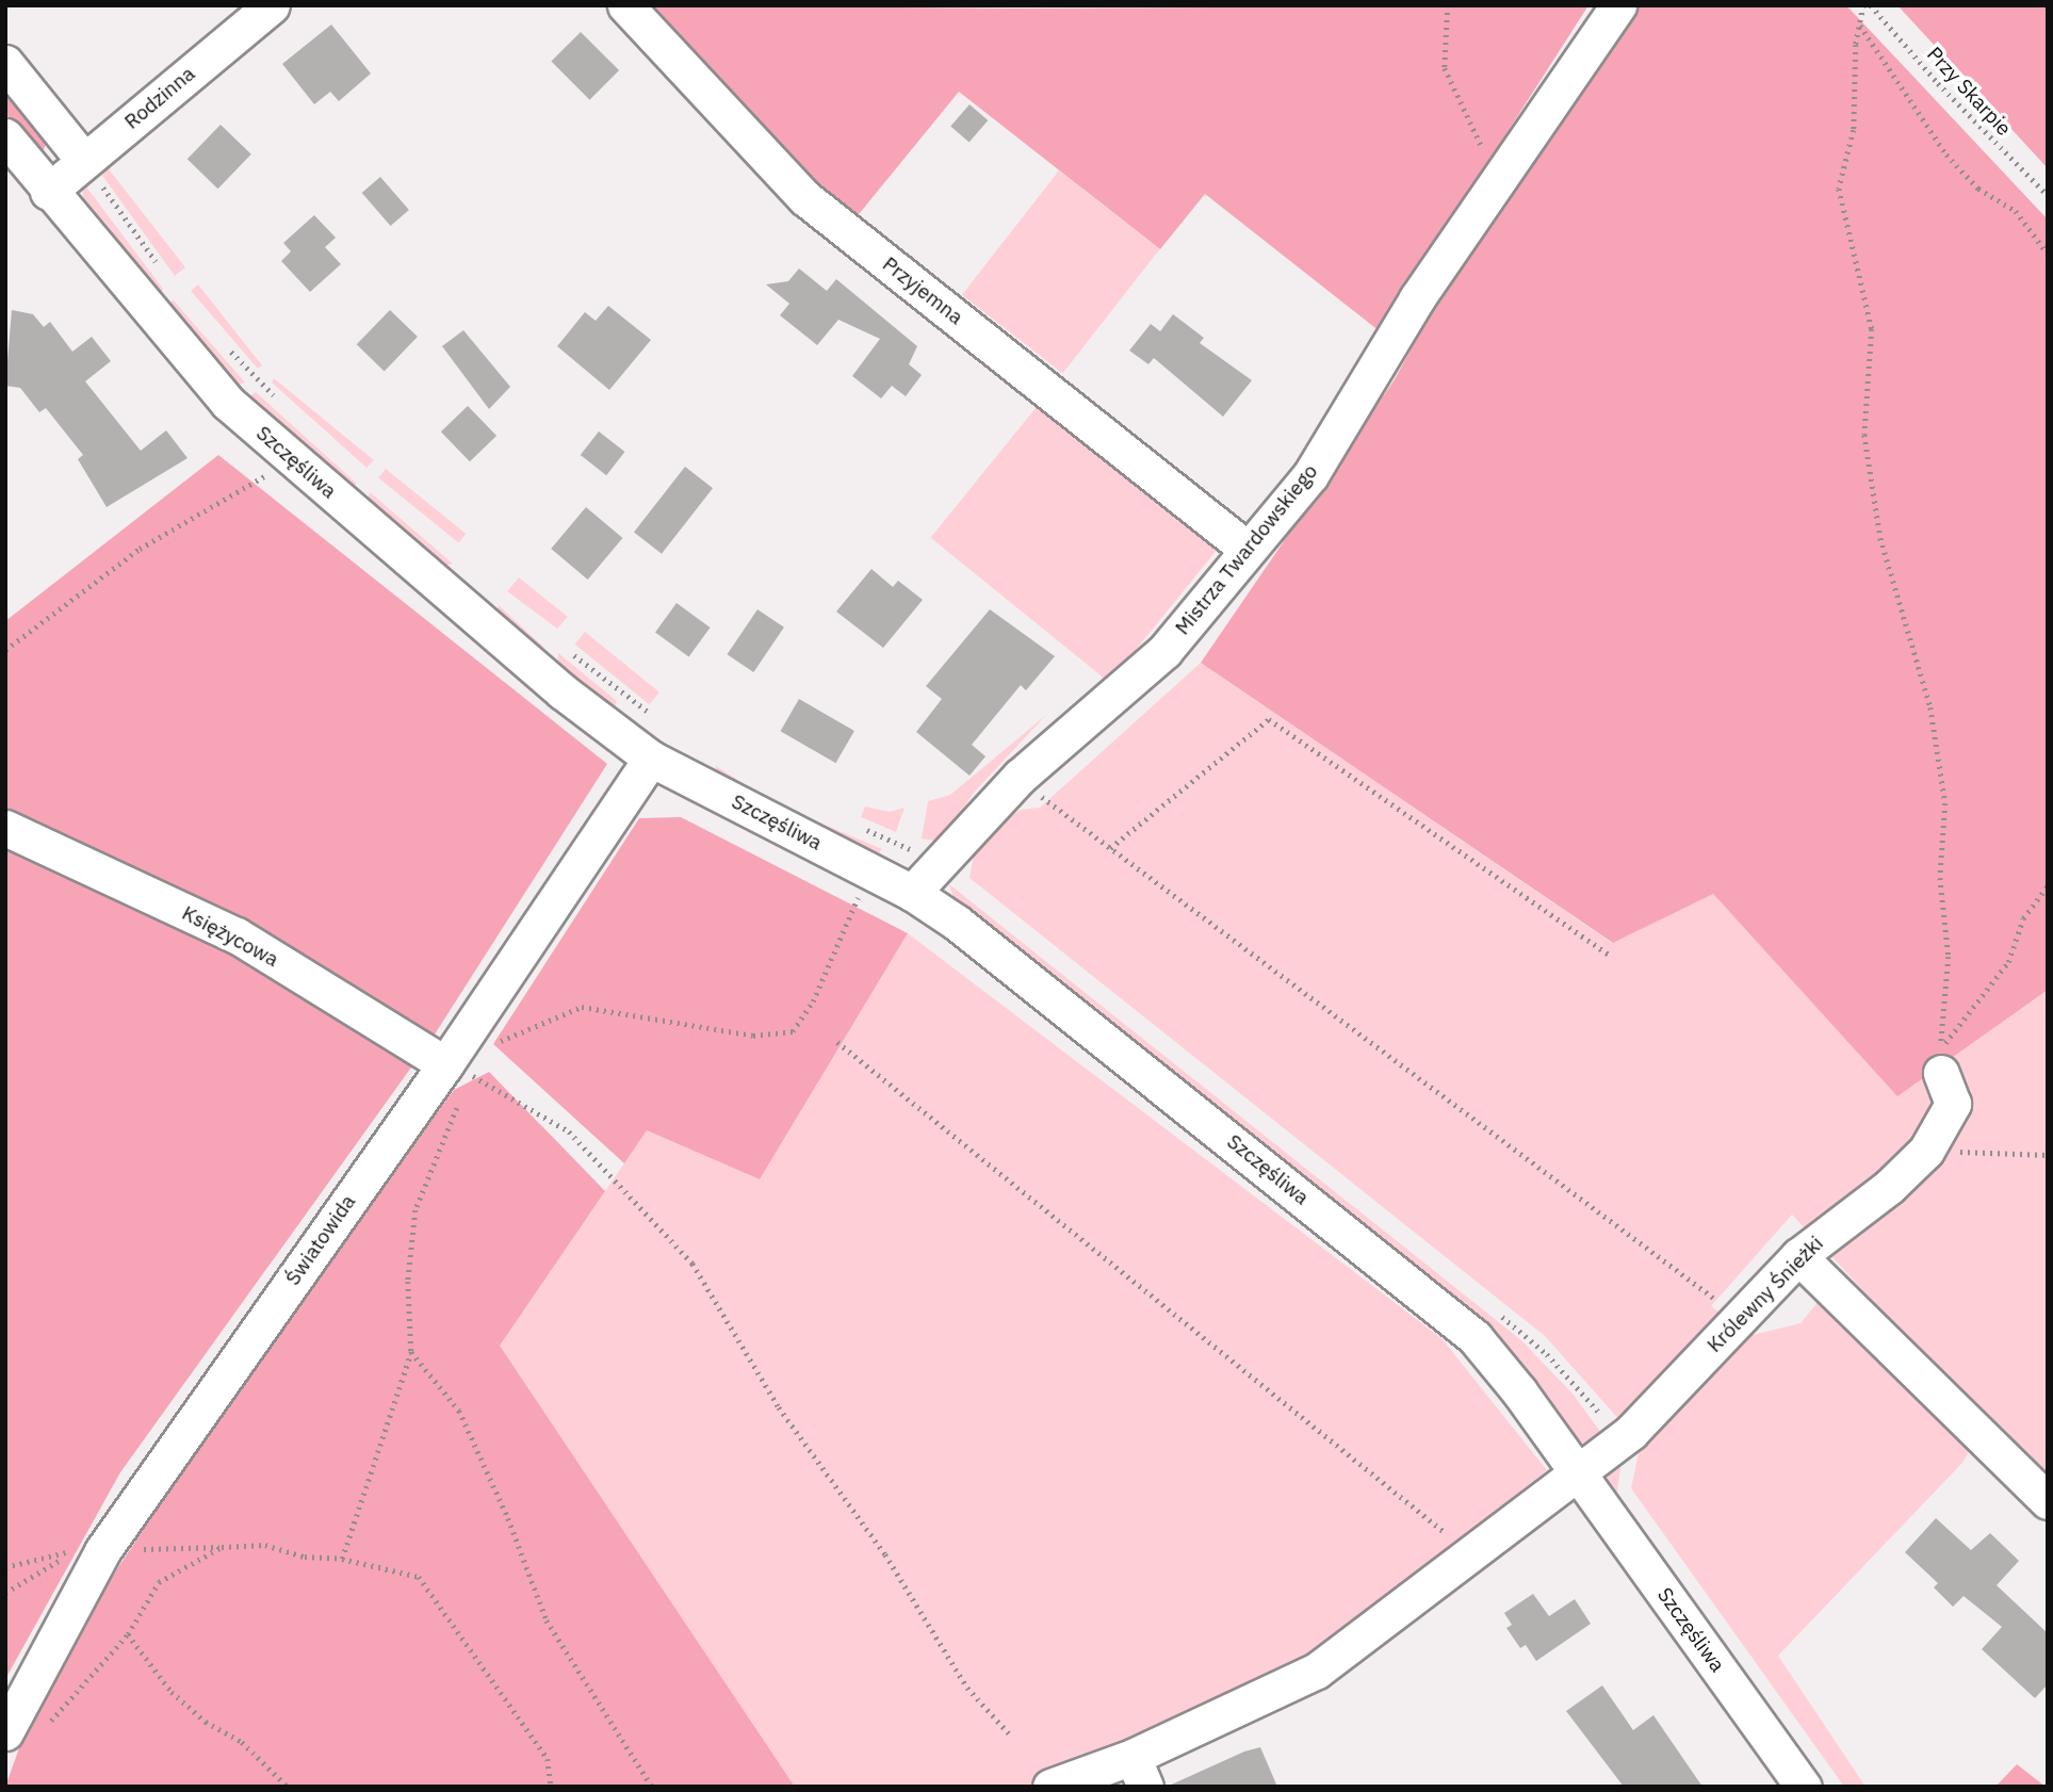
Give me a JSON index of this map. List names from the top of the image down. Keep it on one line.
{"streets":{"street":["Rodzinna","Przyjemna","Szczęśliwa","Mistrza Twardowskiego","Księżycowa","Światowida","Królewny Śnieżki"],"path":["Przy Skarpie"]},"crossings":[["Rodzinna","Szczęśliwa"],["Przyjemna","Mistrza Twardowskiego"],["Szczęśliwa","Mistrza Twardowskiego"],["Szczęśliwa","Światowida"],["Szczęśliwa","Królewny Śnieżki"],["Księżycowa","Światowida"]]}
